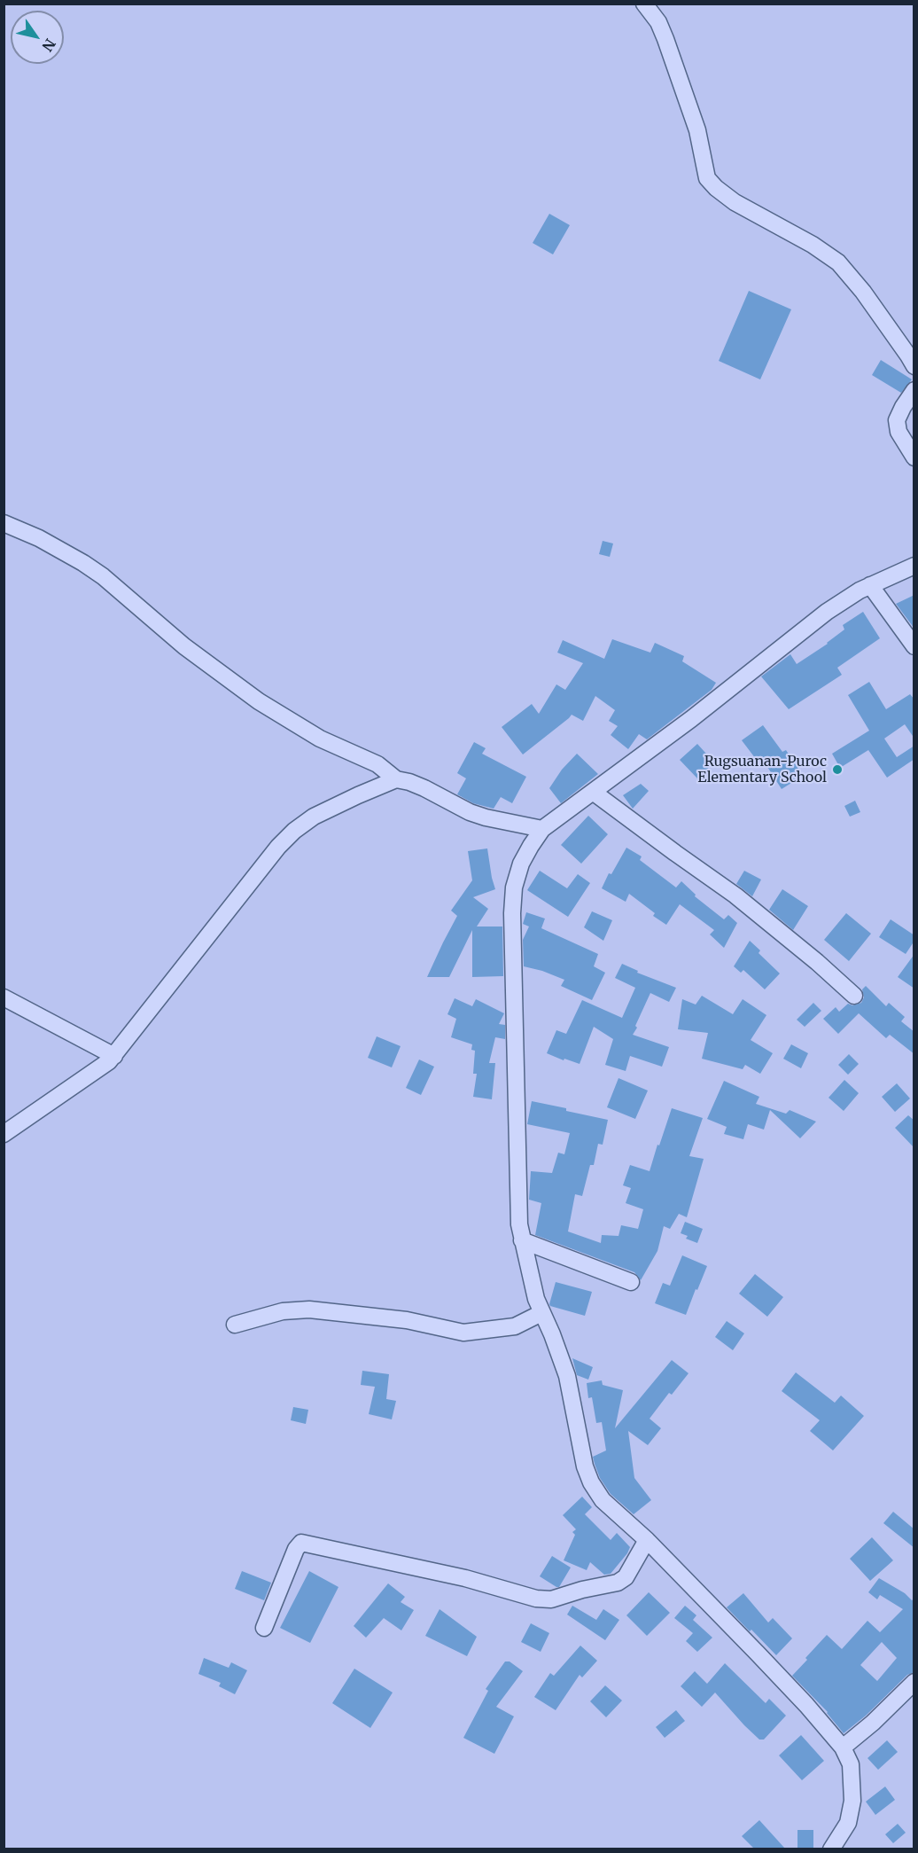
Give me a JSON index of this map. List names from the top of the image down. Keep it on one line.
{"places":["Rugsuanan-Puroc Elementary School"],"north":"bottom right"}
